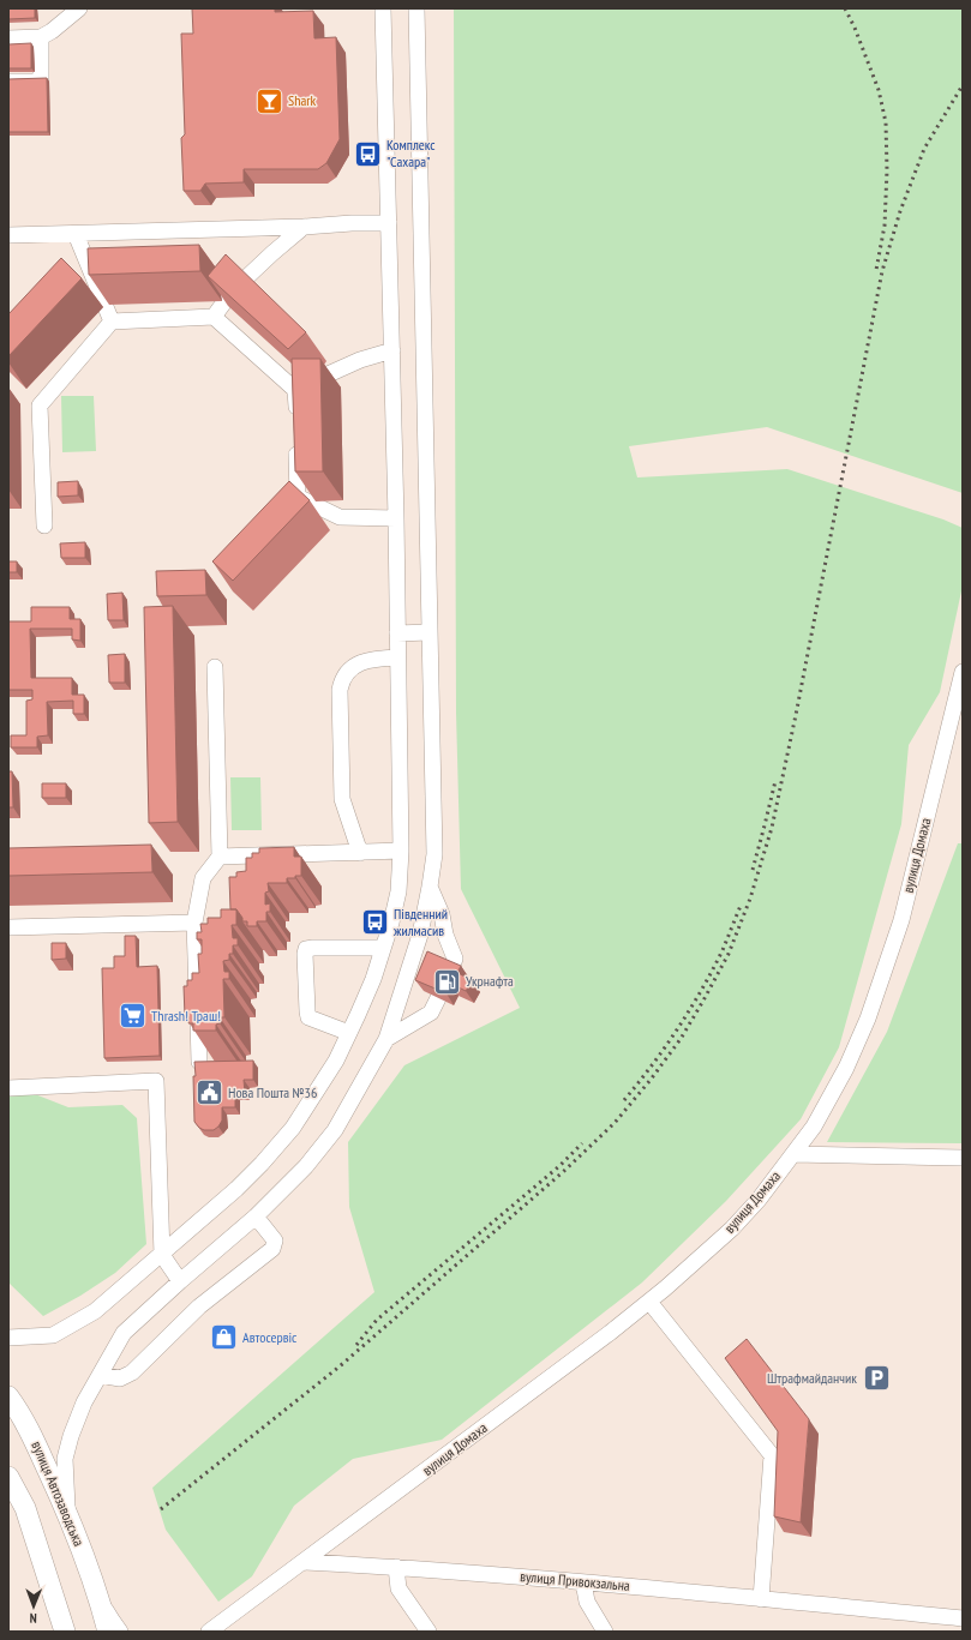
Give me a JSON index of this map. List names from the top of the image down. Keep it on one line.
{"streets":{"main road":["вулиця Автозаводська"],"street":["вулиця Домаха","вулиця Привокзальна"]},"crossings":[["вулиця Домаха","вулиця Привокзальна"]],"places":{"bar":["Shark"],"bus stop":["Комплекс \"Сахара\"","Південний жилмасив"],"fuel station":["Укрнафта"],"supermarket":["Thrash! Траш!"],"public building":["Нова Пошта №36"],"shop":["Автосервіс"],"parking":["Штрафмайданчик"]},"north":"bottom"}
